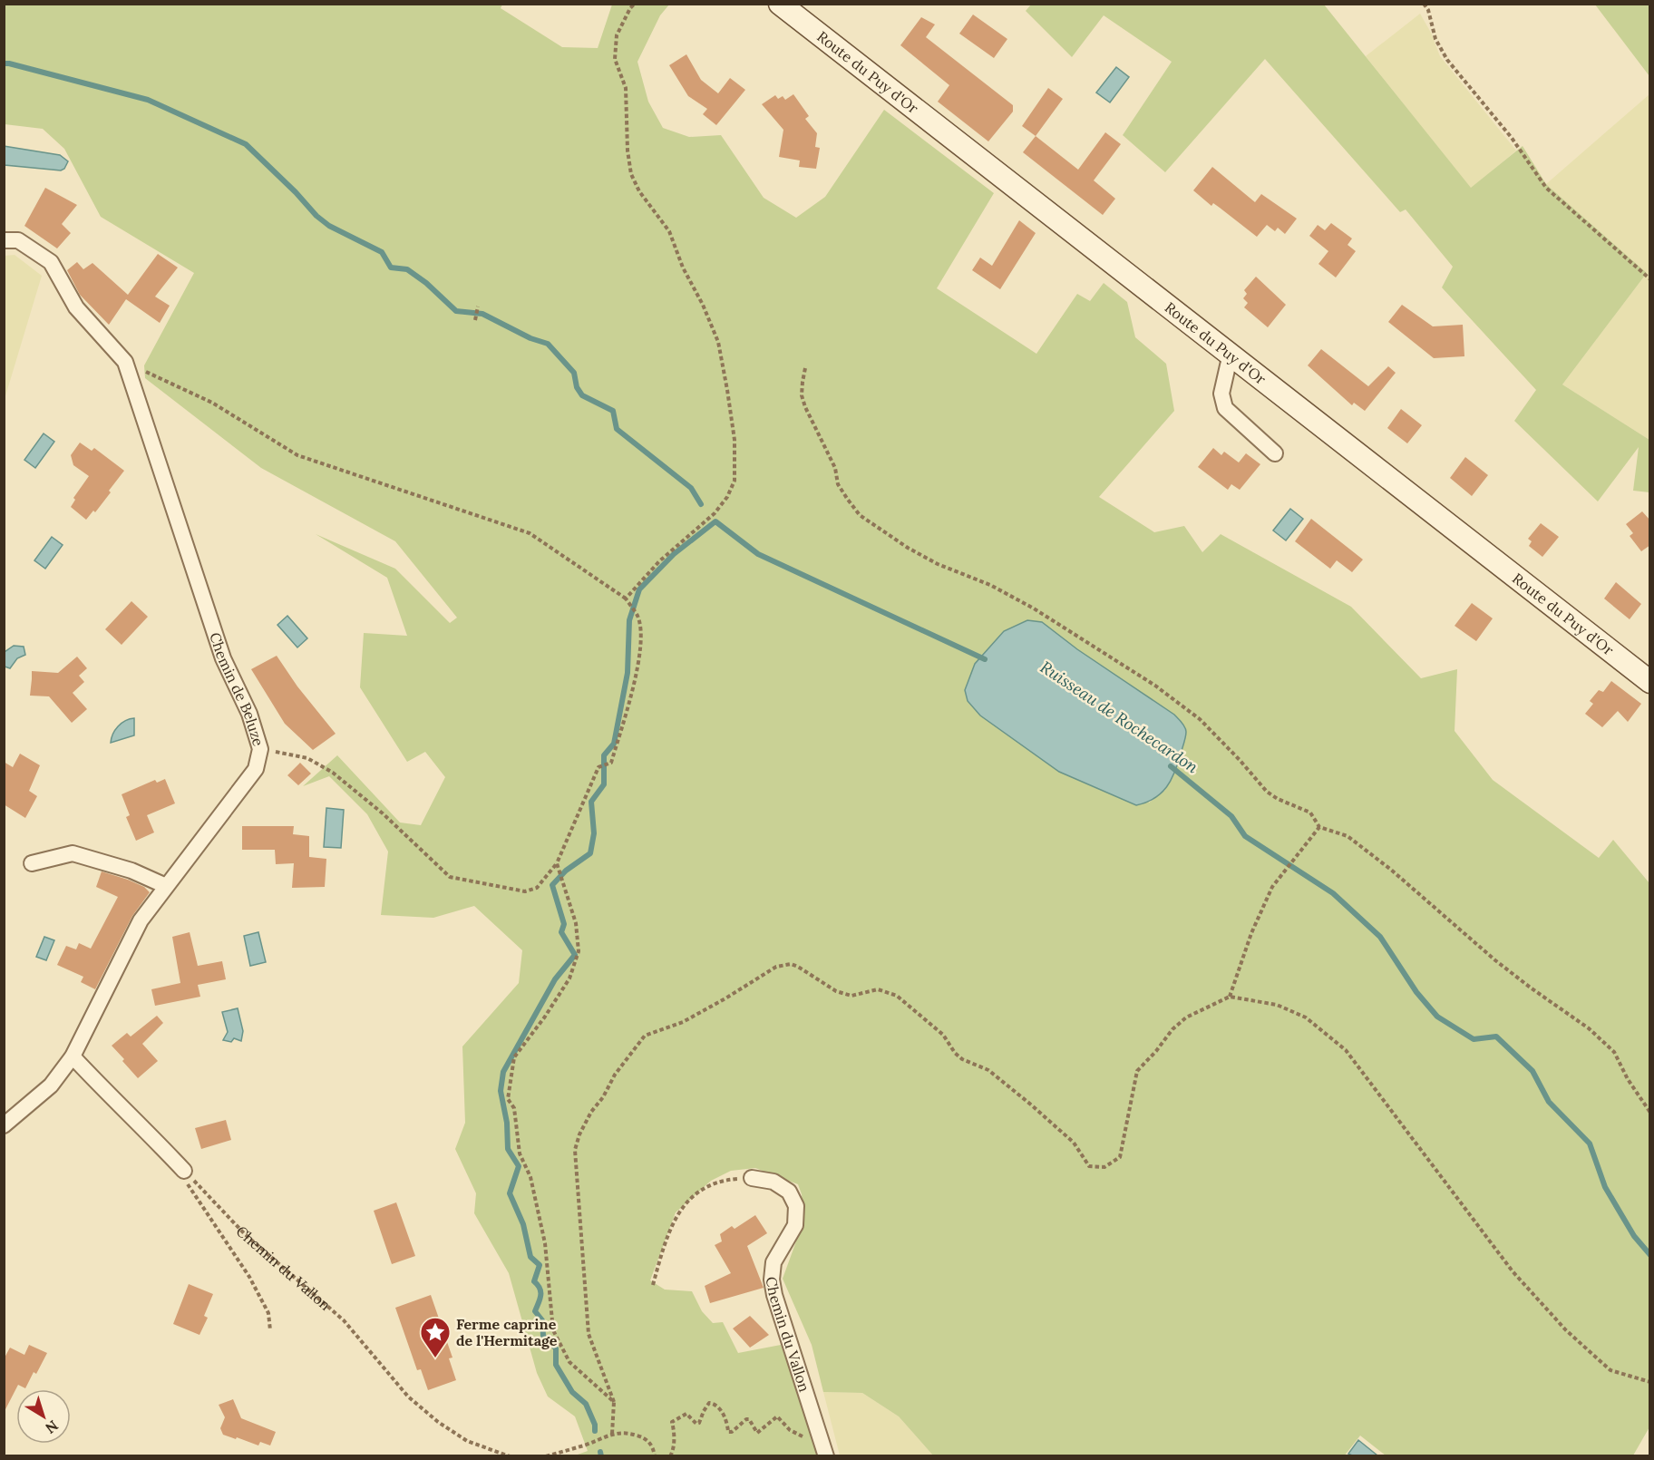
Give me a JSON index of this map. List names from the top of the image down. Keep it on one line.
{"streets":{"main road":["Route du Puy d'Or"],"street":["Chemin de Beluze","Chemin du Vallon"]},"water":["Ruisseau de Rochecardon"],"places":{"place":["Ferme caprine de l'Hermitage"]},"north":"bottom right"}
